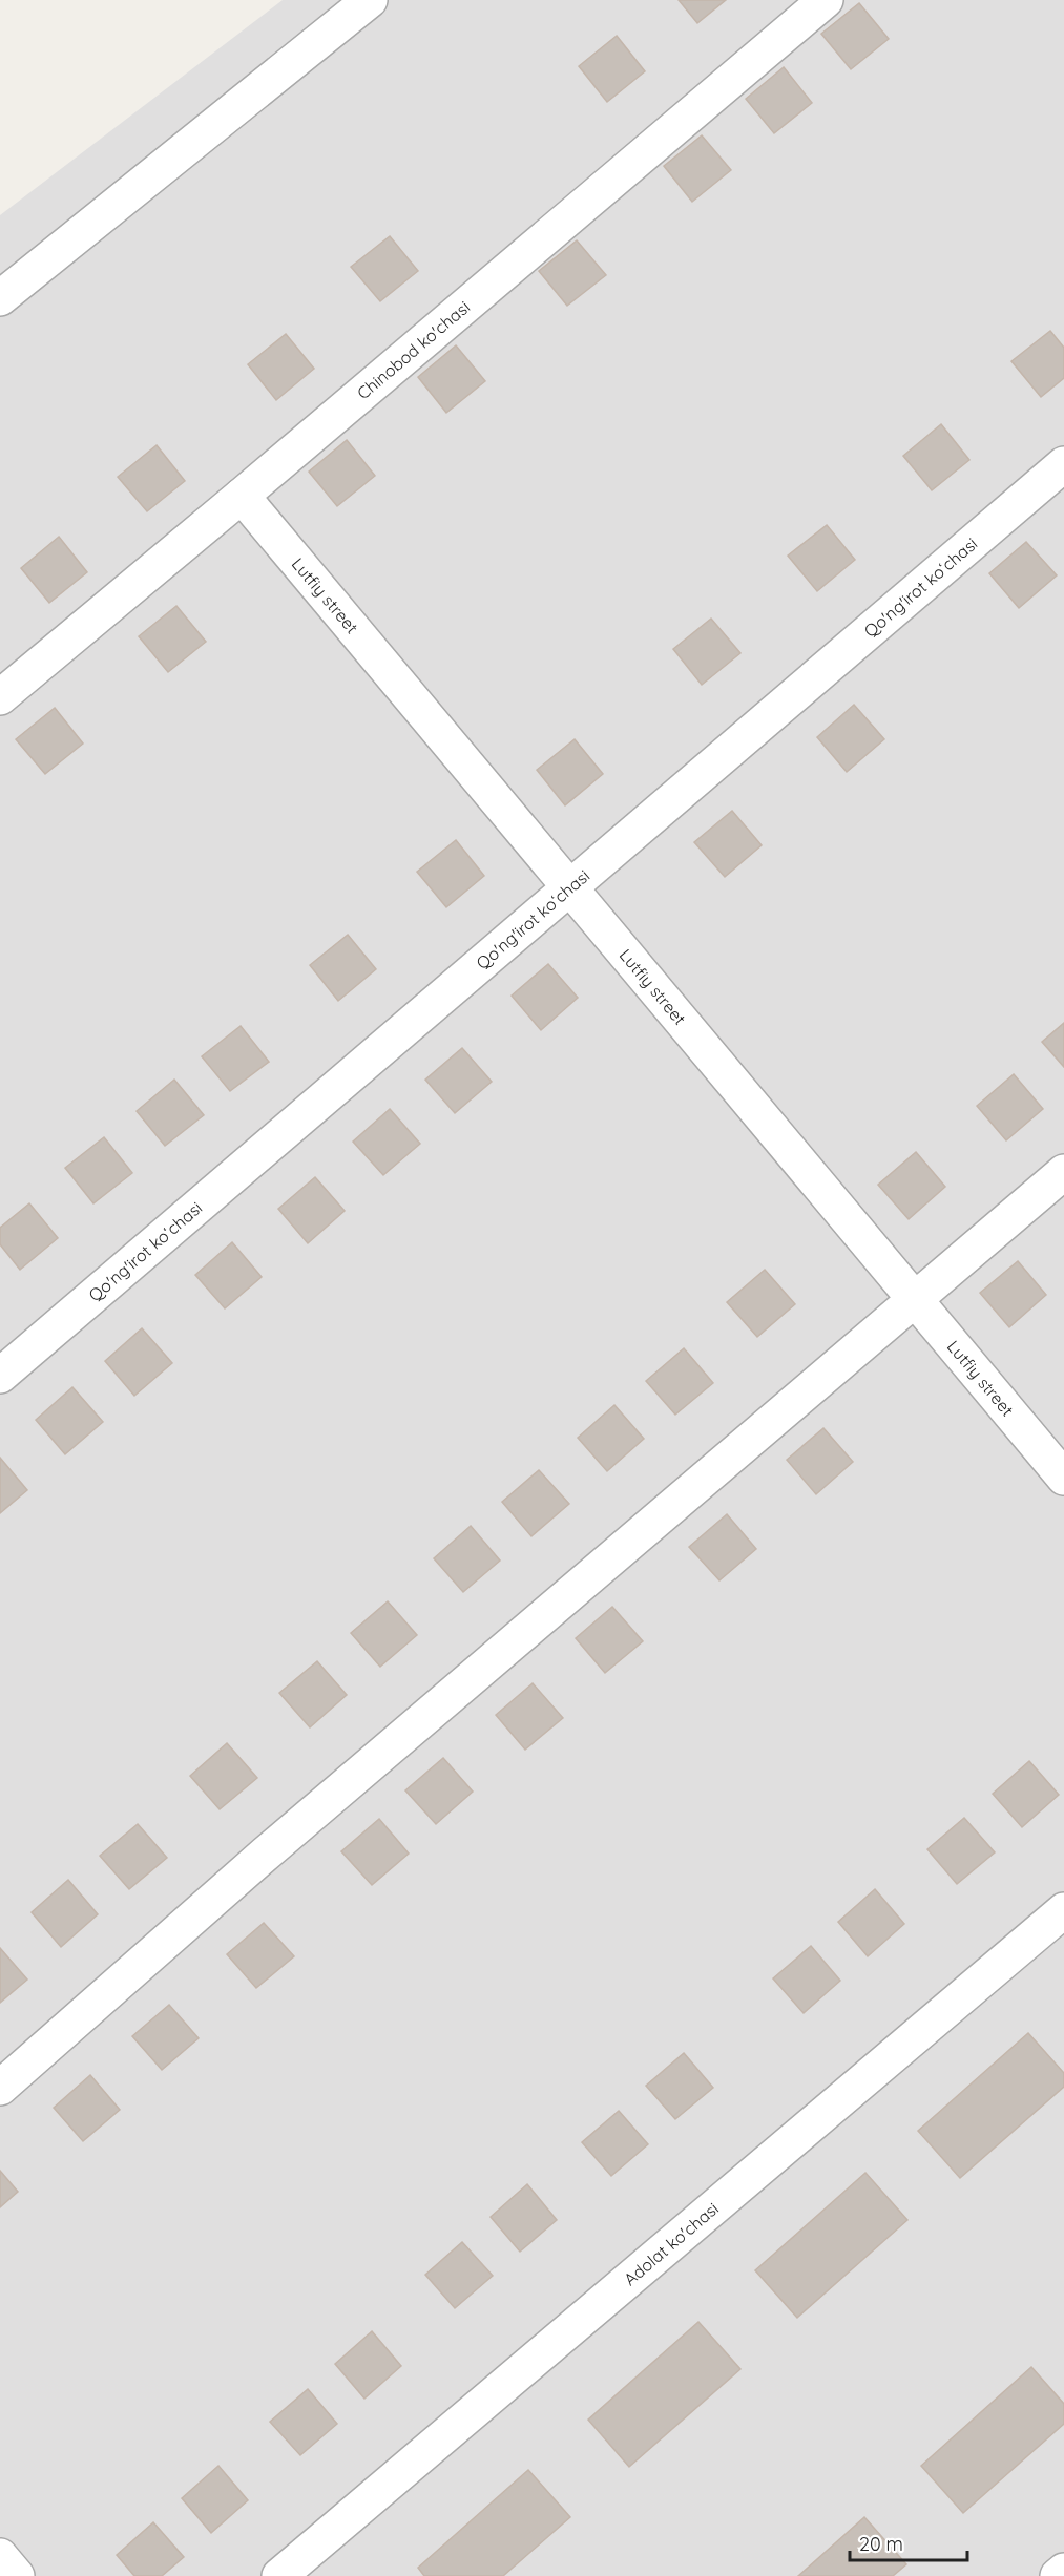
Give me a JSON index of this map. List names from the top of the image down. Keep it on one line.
{"streets":{"street":["Chinobod ko'chasi","Qo'ng'irot ko‘chasi","Lutfiy street","Adolat ko'chasi"]},"crossings":[["Chinobod ko'chasi","Lutfiy street"],["Qo'ng'irot ko‘chasi","Lutfiy street"]],"scale_bar":"20 m"}
